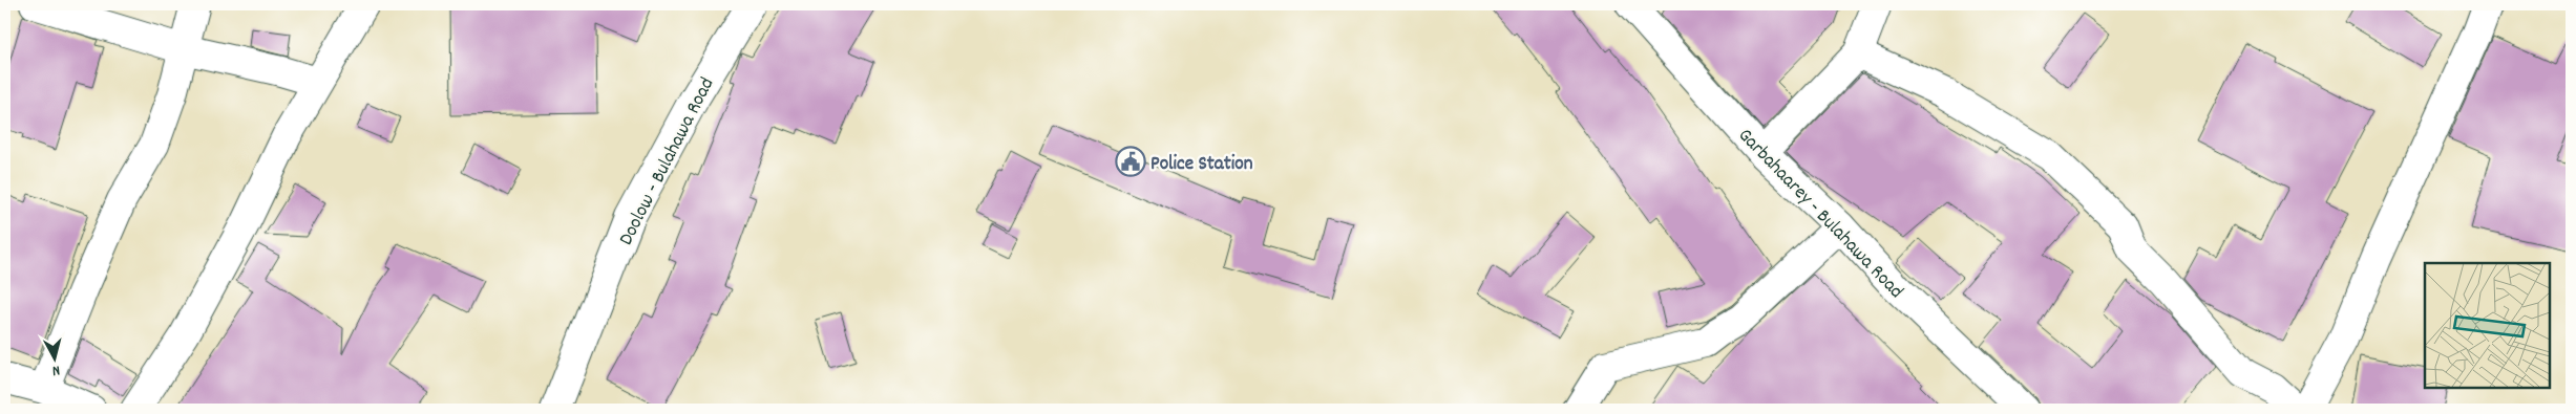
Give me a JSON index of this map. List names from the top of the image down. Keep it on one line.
{"streets":{"street":["Doolow - Bulahawa Road","Garbahaarey - Bulahawa Road"]},"places":{"public building":["Police Station"]},"north":"bottom"}
